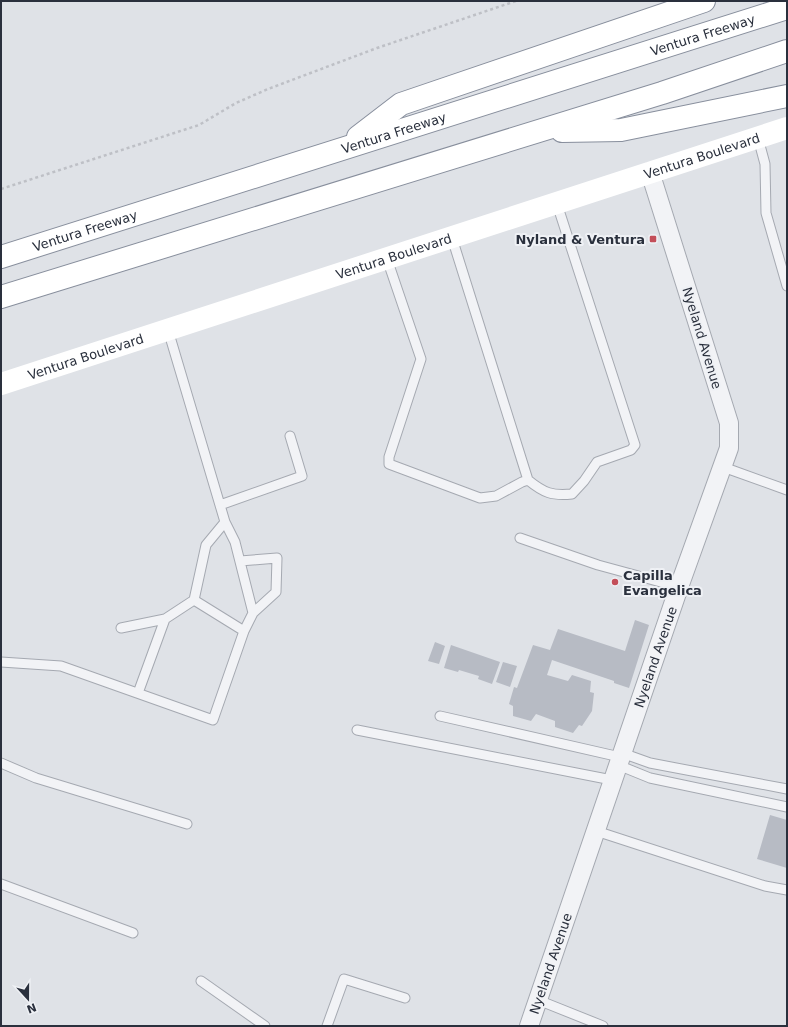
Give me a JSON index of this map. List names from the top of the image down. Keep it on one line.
{"streets":{"main road":["Ventura Freeway","Ventura Boulevard"],"street":["Nyeland Avenue"]},"crossings":[["Ventura Boulevard","Nyeland Avenue"]],"places":{"transit":["Nyland & Ventura"],"other":["Capilla Evangelica"]},"north":"bottom"}
